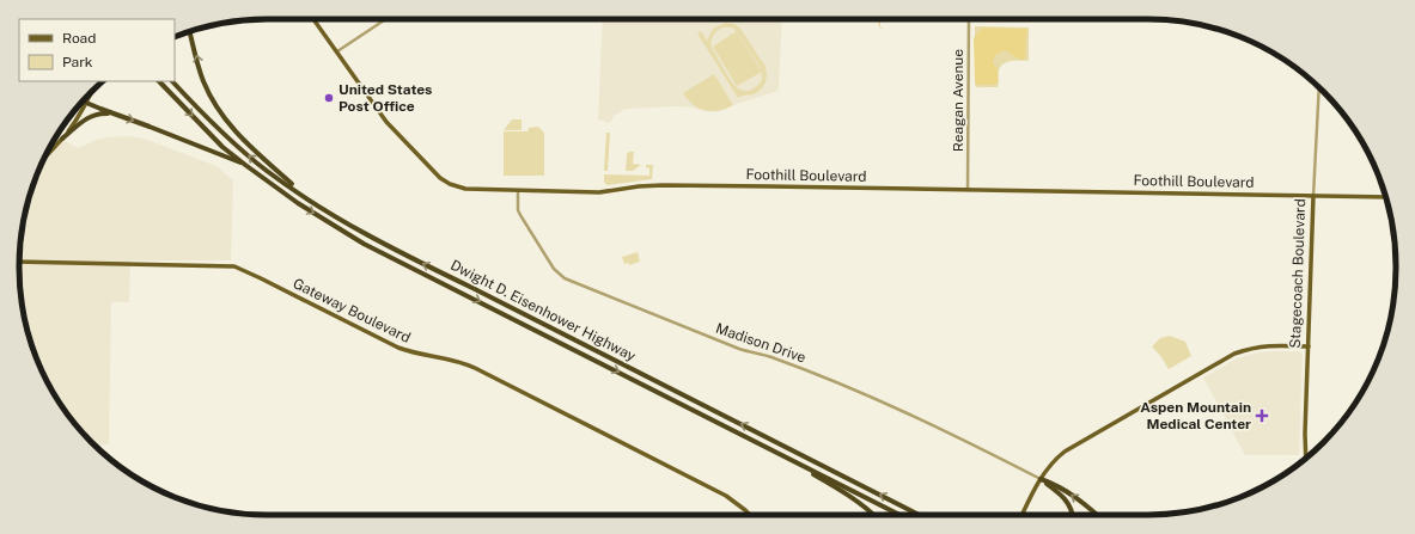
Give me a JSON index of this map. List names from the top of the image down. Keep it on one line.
{"streets":{"highway":["Dwight D. Eisenhower Highway"],"main road":["Foothill Boulevard","Stagecoach Boulevard","Gateway Boulevard"],"street":["Reagan Avenue","Madison Drive"]},"crossings":[["Reagan Avenue","Foothill Boulevard"],["Foothill Boulevard","Stagecoach Boulevard"],["Foothill Boulevard","Madison Drive"]],"places":{"other":["United States Post Office"],"health":["Aspen Mountain Medical Center"]},"legend":["Road","Park"]}
